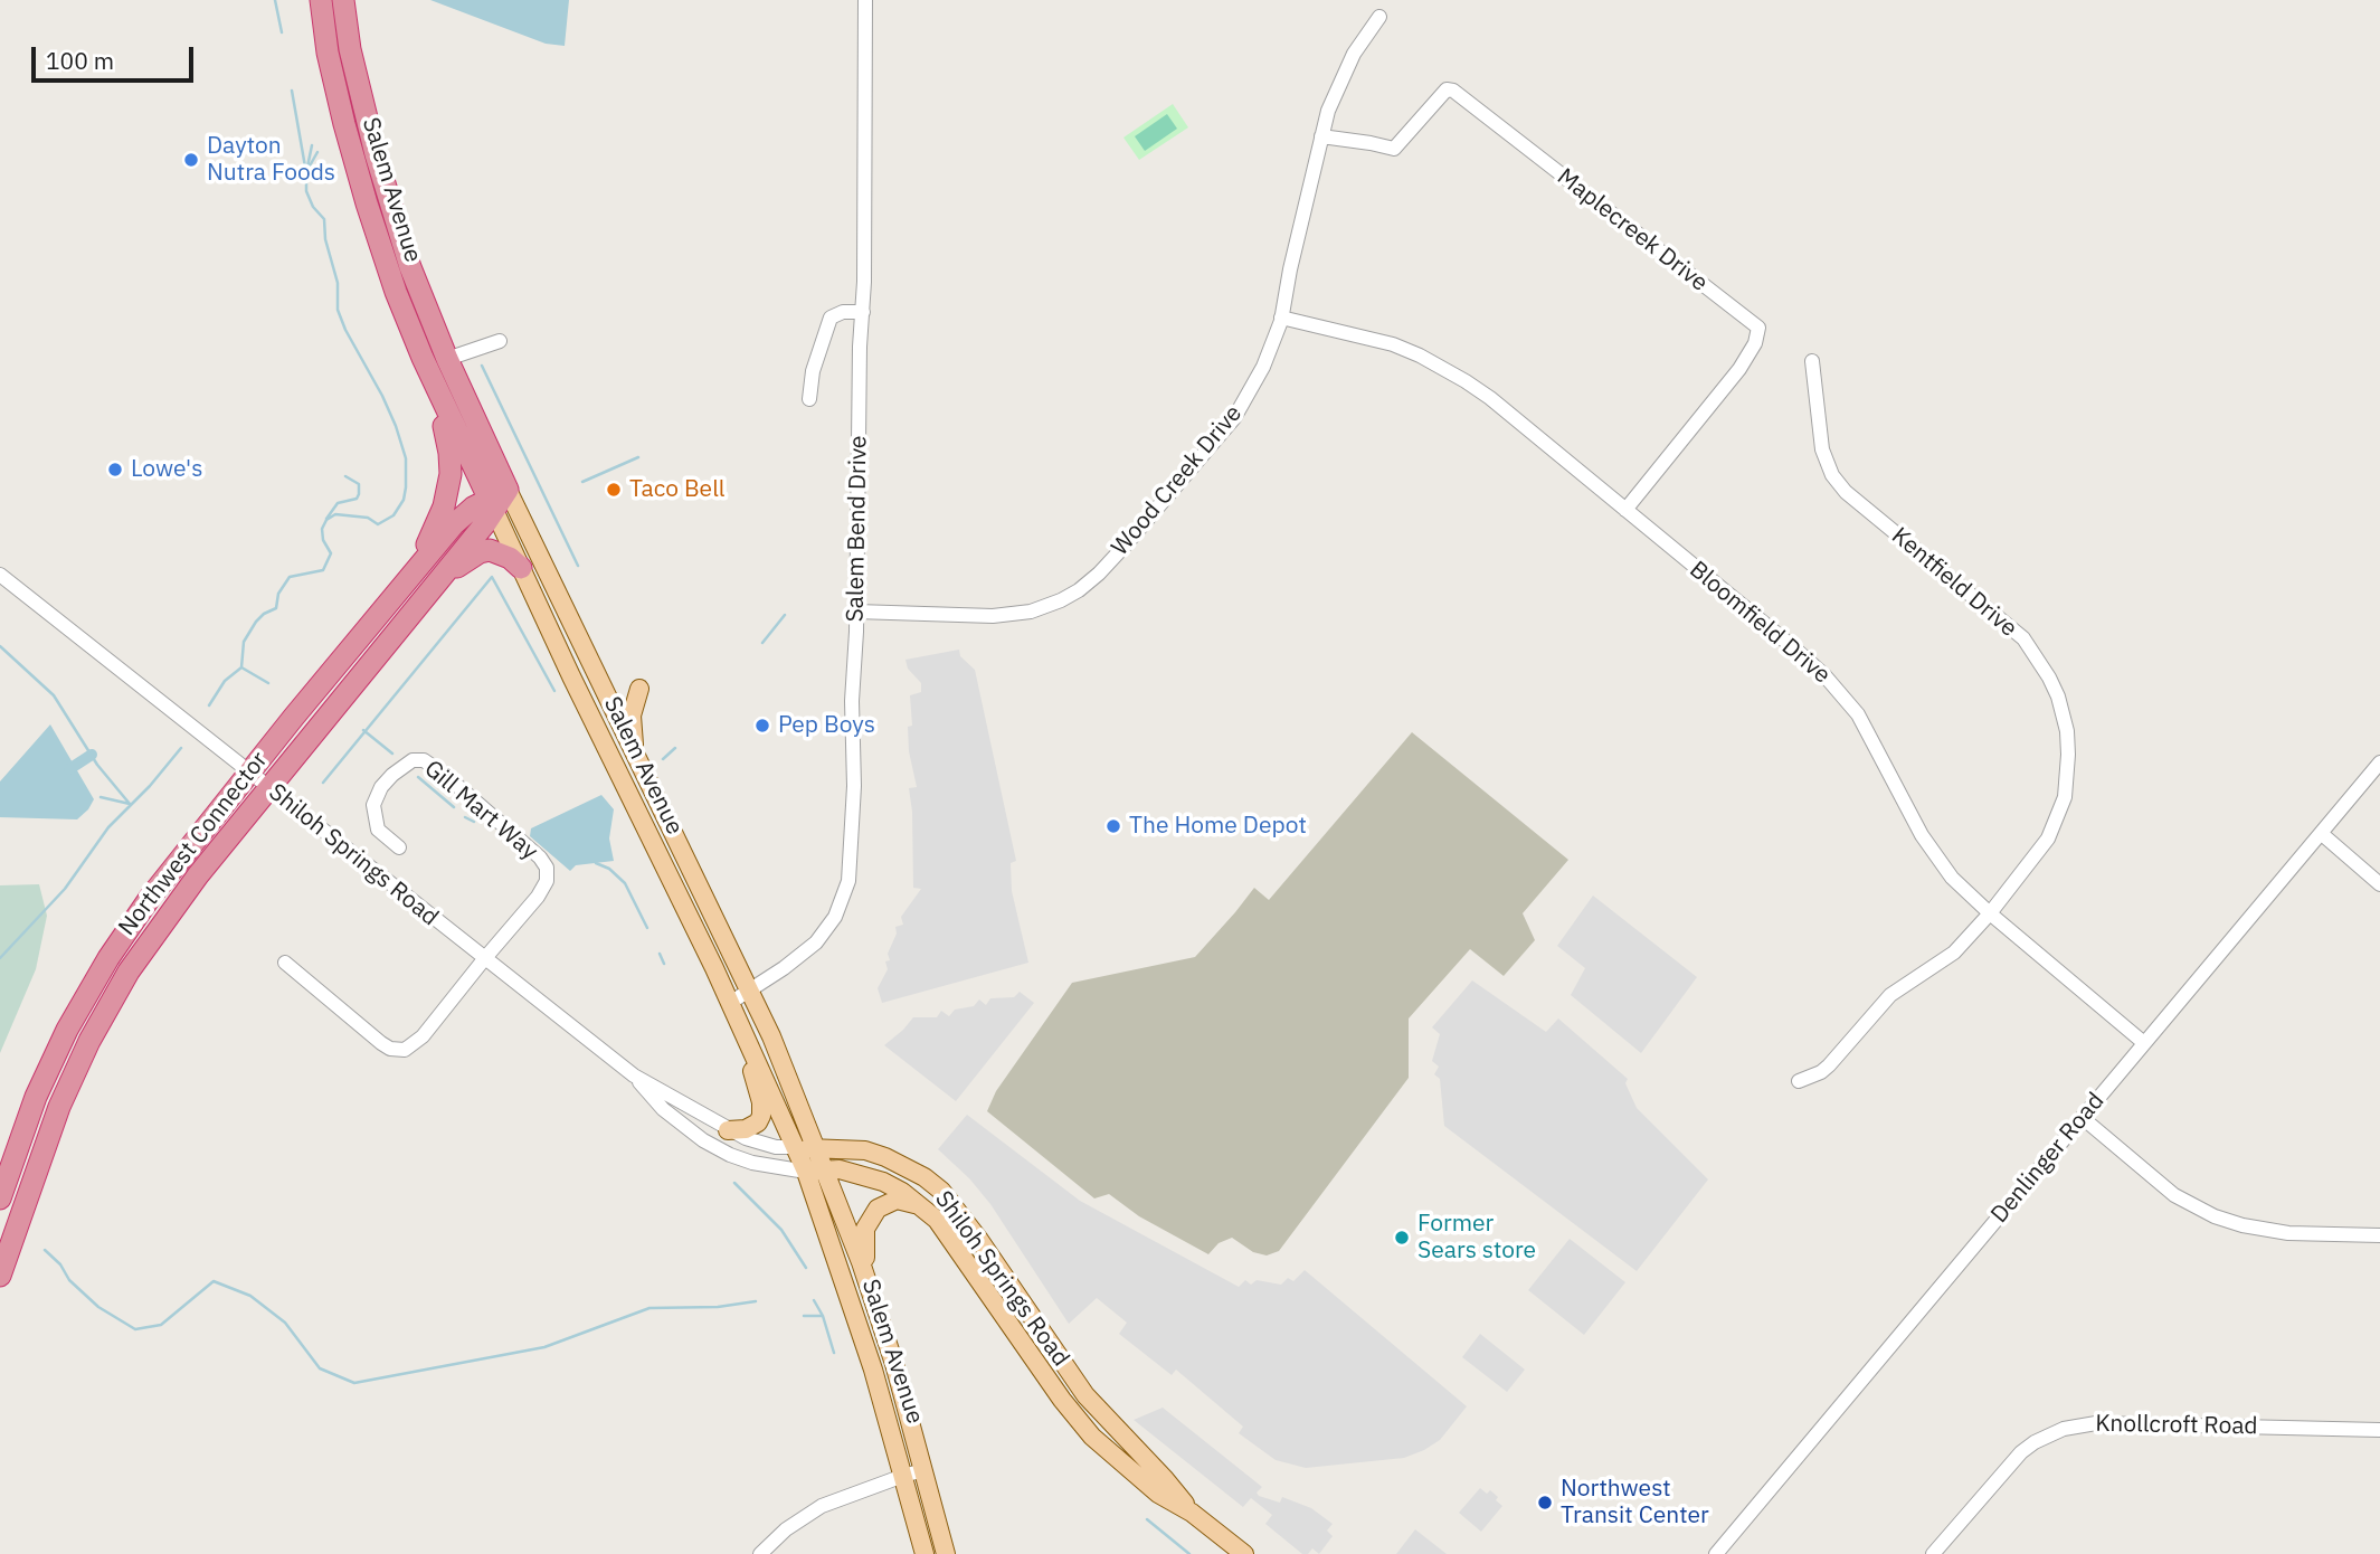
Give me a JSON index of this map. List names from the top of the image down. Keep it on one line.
{"streets":{"highway":["Salem Avenue","Northwest Connector"],"main road":["Shiloh Springs Road"],"street":["Maplecreek Drive","Wood Creek Drive","Salem Bend Drive","Kentfield Drive","Bloomfield Drive","Gill Mart Way","Denlinger Road","Knollcroft Road"]},"crossings":[["Salem Avenue","Salem Bend Drive"],["Salem Avenue","Northwest Connector"],["Salem Avenue","Shiloh Springs Road"],["Maplecreek Drive","Wood Creek Drive"],["Maplecreek Drive","Bloomfield Drive"],["Wood Creek Drive","Salem Bend Drive"],["Wood Creek Drive","Bloomfield Drive"],["Kentfield Drive","Bloomfield Drive"],["Bloomfield Drive","Denlinger Road"],["Gill Mart Way","Shiloh Springs Road"],["Northwest Connector","Shiloh Springs Road"]],"places":["Dayton Nutra Foods","Lowe's","Taco Bell","Pep Boys","The Home Depot","Former Sears store","Northwest Transit Center"],"scale_bar":"100 m"}
